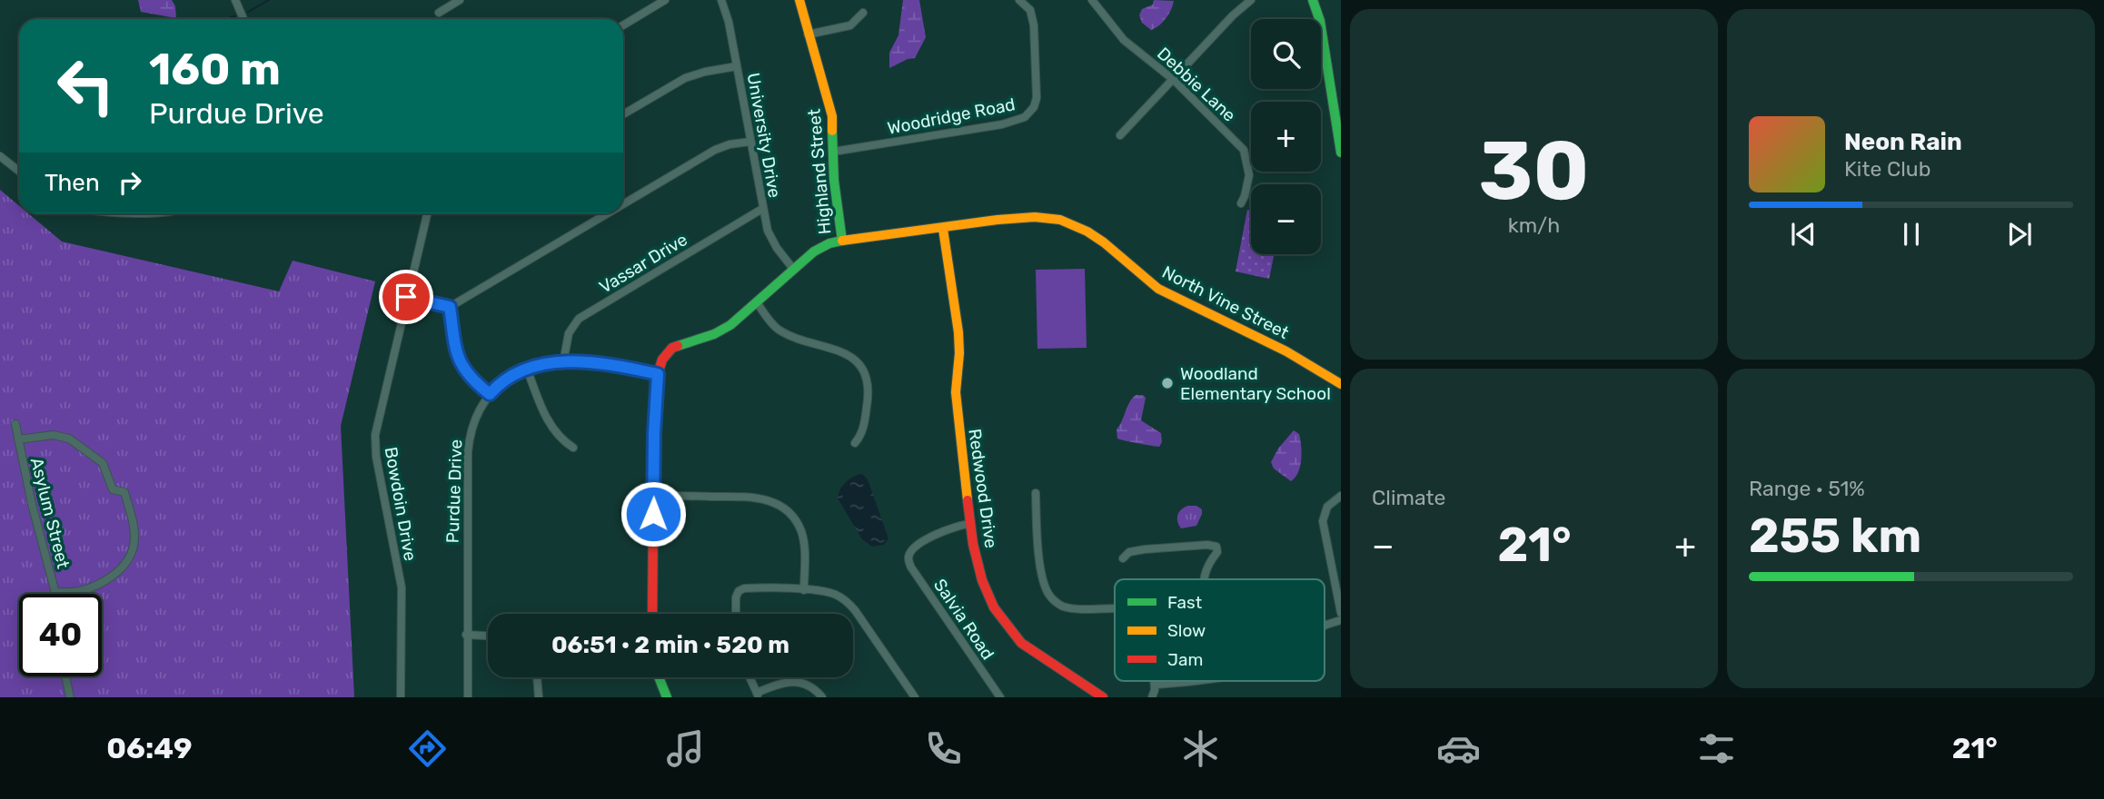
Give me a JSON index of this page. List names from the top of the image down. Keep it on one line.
{"streets":{"street":["Debbie Lane","Woodridge Road","University Drive","Highland Street","Vassar Drive","North Vine Street","Redwood Drive","Purdue Drive","Bowdoin Drive","Asylum Street","Salvia Road"]},"crossings":[["Woodridge Road","Highland Street"],["University Drive","Highland Street"],["University Drive","Vassar Drive"],["Highland Street","North Vine Street"],["Highland Street","Purdue Drive"],["Vassar Drive","Purdue Drive"],["North Vine Street","Redwood Drive"],["Redwood Drive","Salvia Road"]],"places":["Woodland Elementary School"],"legend":["Fast","Slow","Jam"],"page":{"tile":[["30","km/h"],"Climate",["Range · 51%","255 km"]],"map_buttons":["+","−"],"turn":["160 m","Purdue Drive"],"song":["Neon Rain","Kite Club"],"then":"Then","heat":["−","21°","+"],"limit":"40","trip":"06:51 · 2 min · 520 m","tabs":["06:49","21°"]}}
